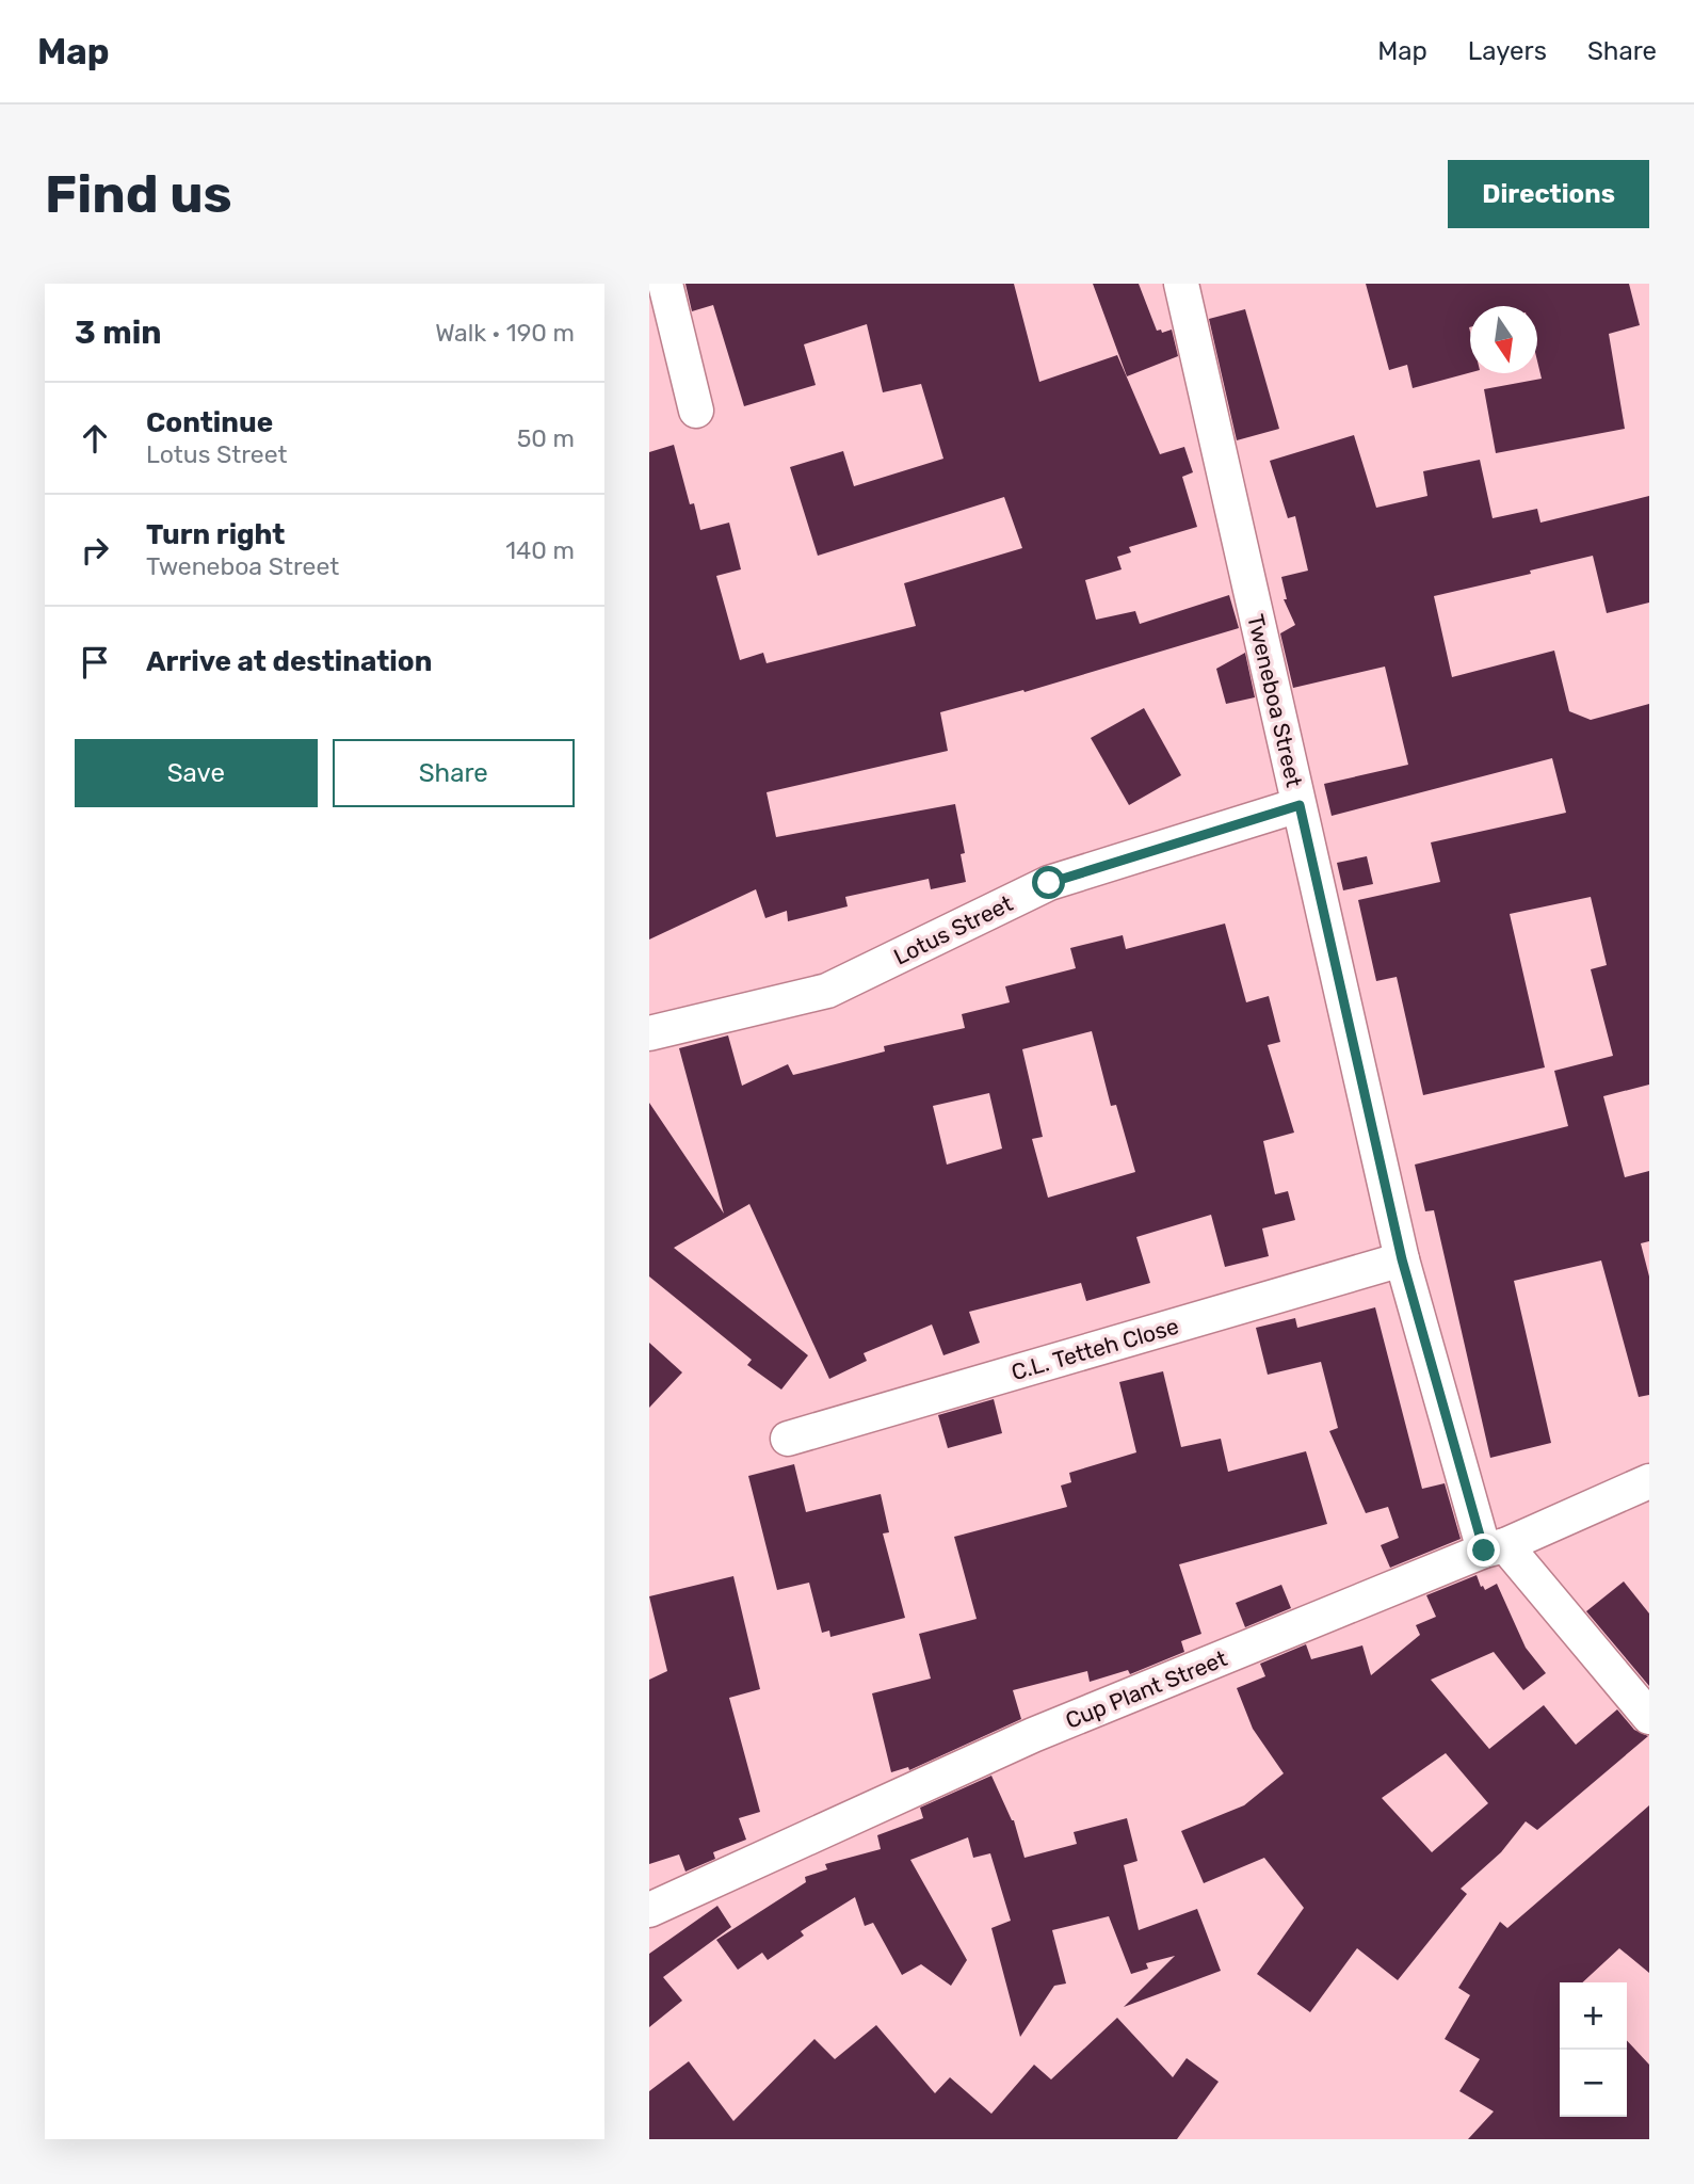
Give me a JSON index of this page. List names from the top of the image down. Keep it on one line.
{"streets":{"street":["Tweneboa Street","Lotus Street","C.L. Tetteh Close","Cup Plant Street"]},"crossings":[["Tweneboa Street","Lotus Street"],["Tweneboa Street","C.L. Tetteh Close"],["Tweneboa Street","Cup Plant Street"]],"north":"bottom","page":{"header":"Map","nav":["Map","Layers","Share"],"buttons":["Directions",["Save","Share"]],"title":"Find us","heading":["3 min","Walk · 190 m"],"list":[["Continue","Lotus Street","50 m"],["Turn right","Tweneboa Street","140 m"],"Arrive at destination"],"map_buttons":["+","−"]}}
